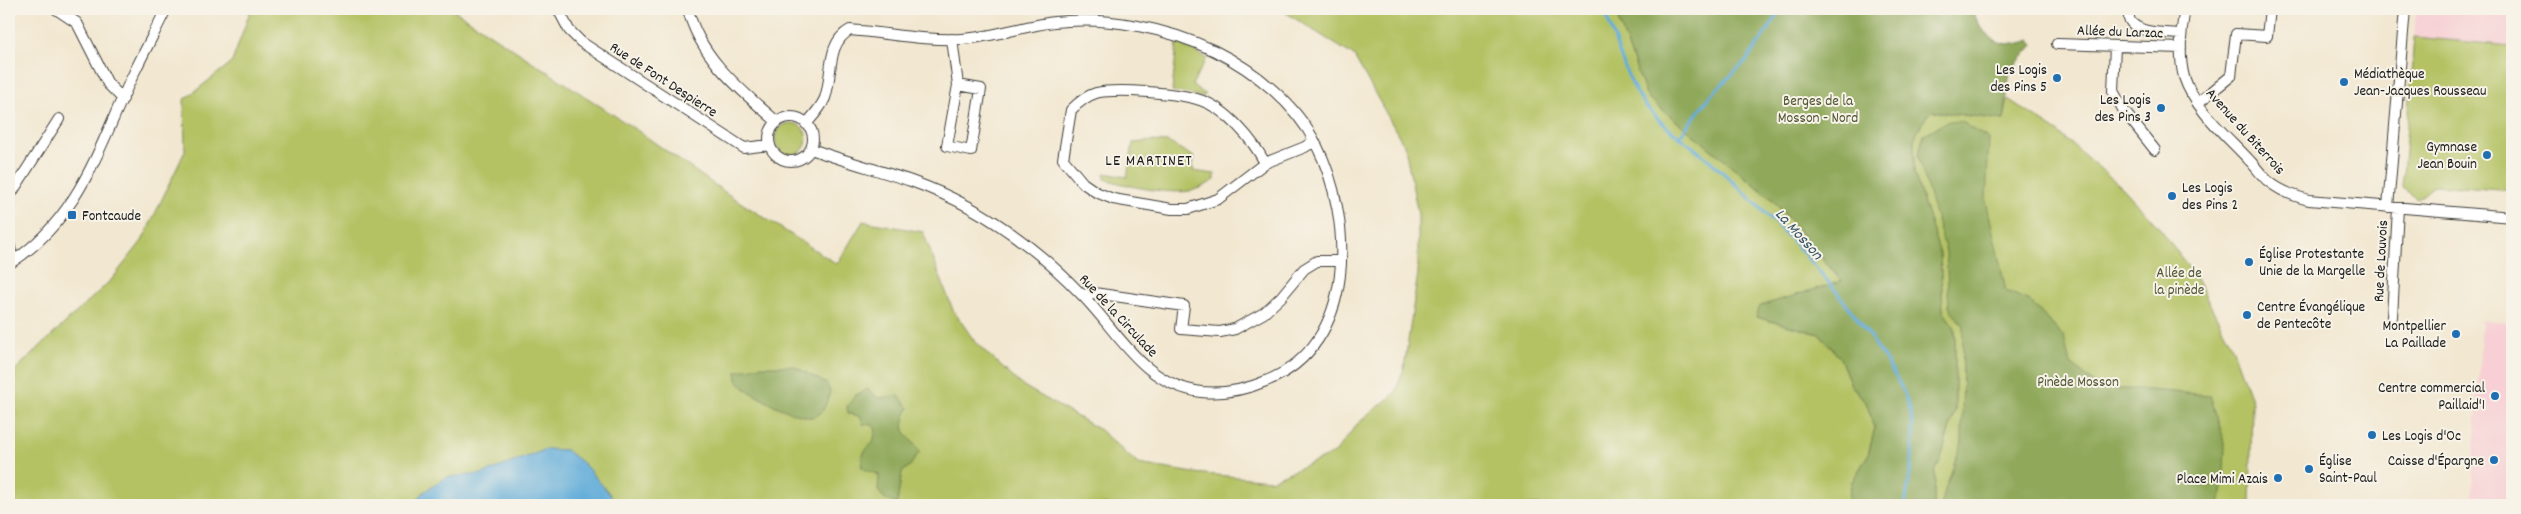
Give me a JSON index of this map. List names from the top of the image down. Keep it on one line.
{"streets":{"street":["Allée du Larzac","Rue de Font Despierre","Avenue du Biterrois","Rue de Louvois","Rue de la Circulade"]},"crossings":[["Allée du Larzac","Avenue du Biterrois"],["Rue de Font Despierre","Rue de la Circulade"],["Avenue du Biterrois","Rue de Louvois"]],"districts":["LE MARTINET"],"water":["La Mosson"],"parks":["Berges de la Mosson - Nord","Allée de la pinède","Pinède Mosson"],"places":{"other":["Les Logis des Pins 5","Médiathèque Jean-Jacques Rousseau","Les Logis des Pins 3","Gymnase Jean Bouin","Les Logis des Pins 2","Église Protestante Unie de la Margelle","Centre Évangélique de Pentecôte","Montpellier La Paillade","Centre commercial Paillaid'1","Les Logis d'Oc","Caisse d'Épargne","Église Saint-Paul","Place Mimi Azais"],"transit":["Fontcaude"]}}
